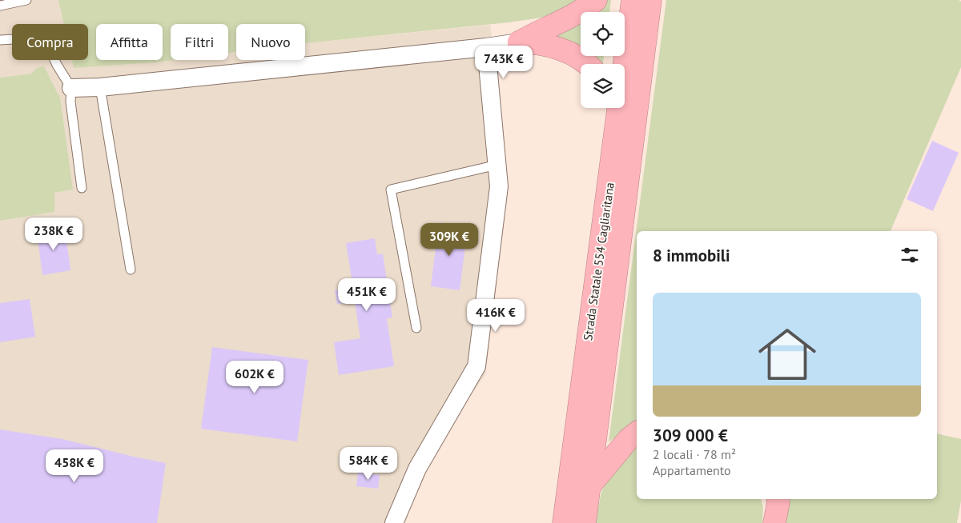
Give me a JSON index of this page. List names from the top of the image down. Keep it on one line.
{"streets":{"highway":["Strada Statale 554 Cagliaritana"]},"page":{"chip":["Compra","Affitta","Filtri","Nuovo"],"price":["743K €","238K €","309K €","451K €","416K €","602K €","584K €","458K €"],"heading":"8 immobili","list":[{"name":"309 000 €","note":"2 locali · 78 m² · Appartamento"}]}}
